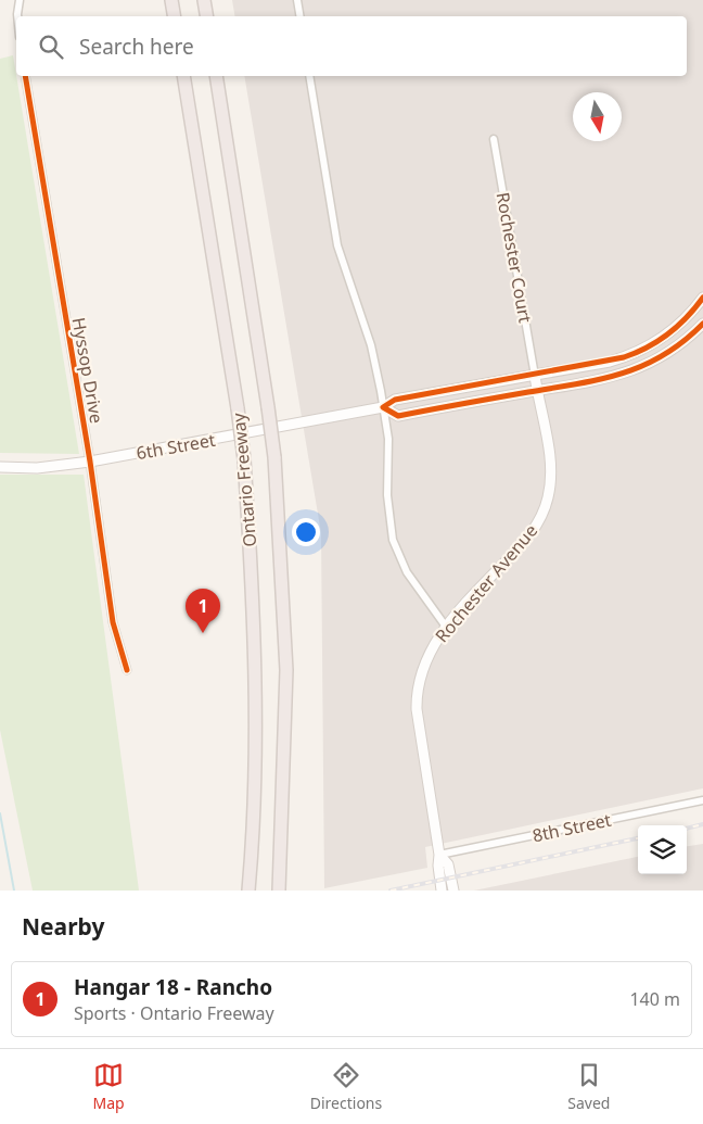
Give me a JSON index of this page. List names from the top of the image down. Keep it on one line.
{"streets":{"highway":["Ontario Freeway"],"main road":["6th Street","Rochester Avenue"],"street":["Rochester Court","Hyssop Drive","8th Street"]},"crossings":[["Rochester Court","6th Street"],["Rochester Court","Rochester Avenue"],["Hyssop Drive","6th Street"],["6th Street","Rochester Avenue"],["Rochester Avenue","8th Street"]],"north":"bottom","page":{"search":"Search here","pins":"1","heading":"Nearby","list":[{"mark":"1","name":"Hangar 18 - Rancho","note":"Sports · Ontario Freeway","value":"140 m"}],"nav":["Map","Directions","Saved"]}}
